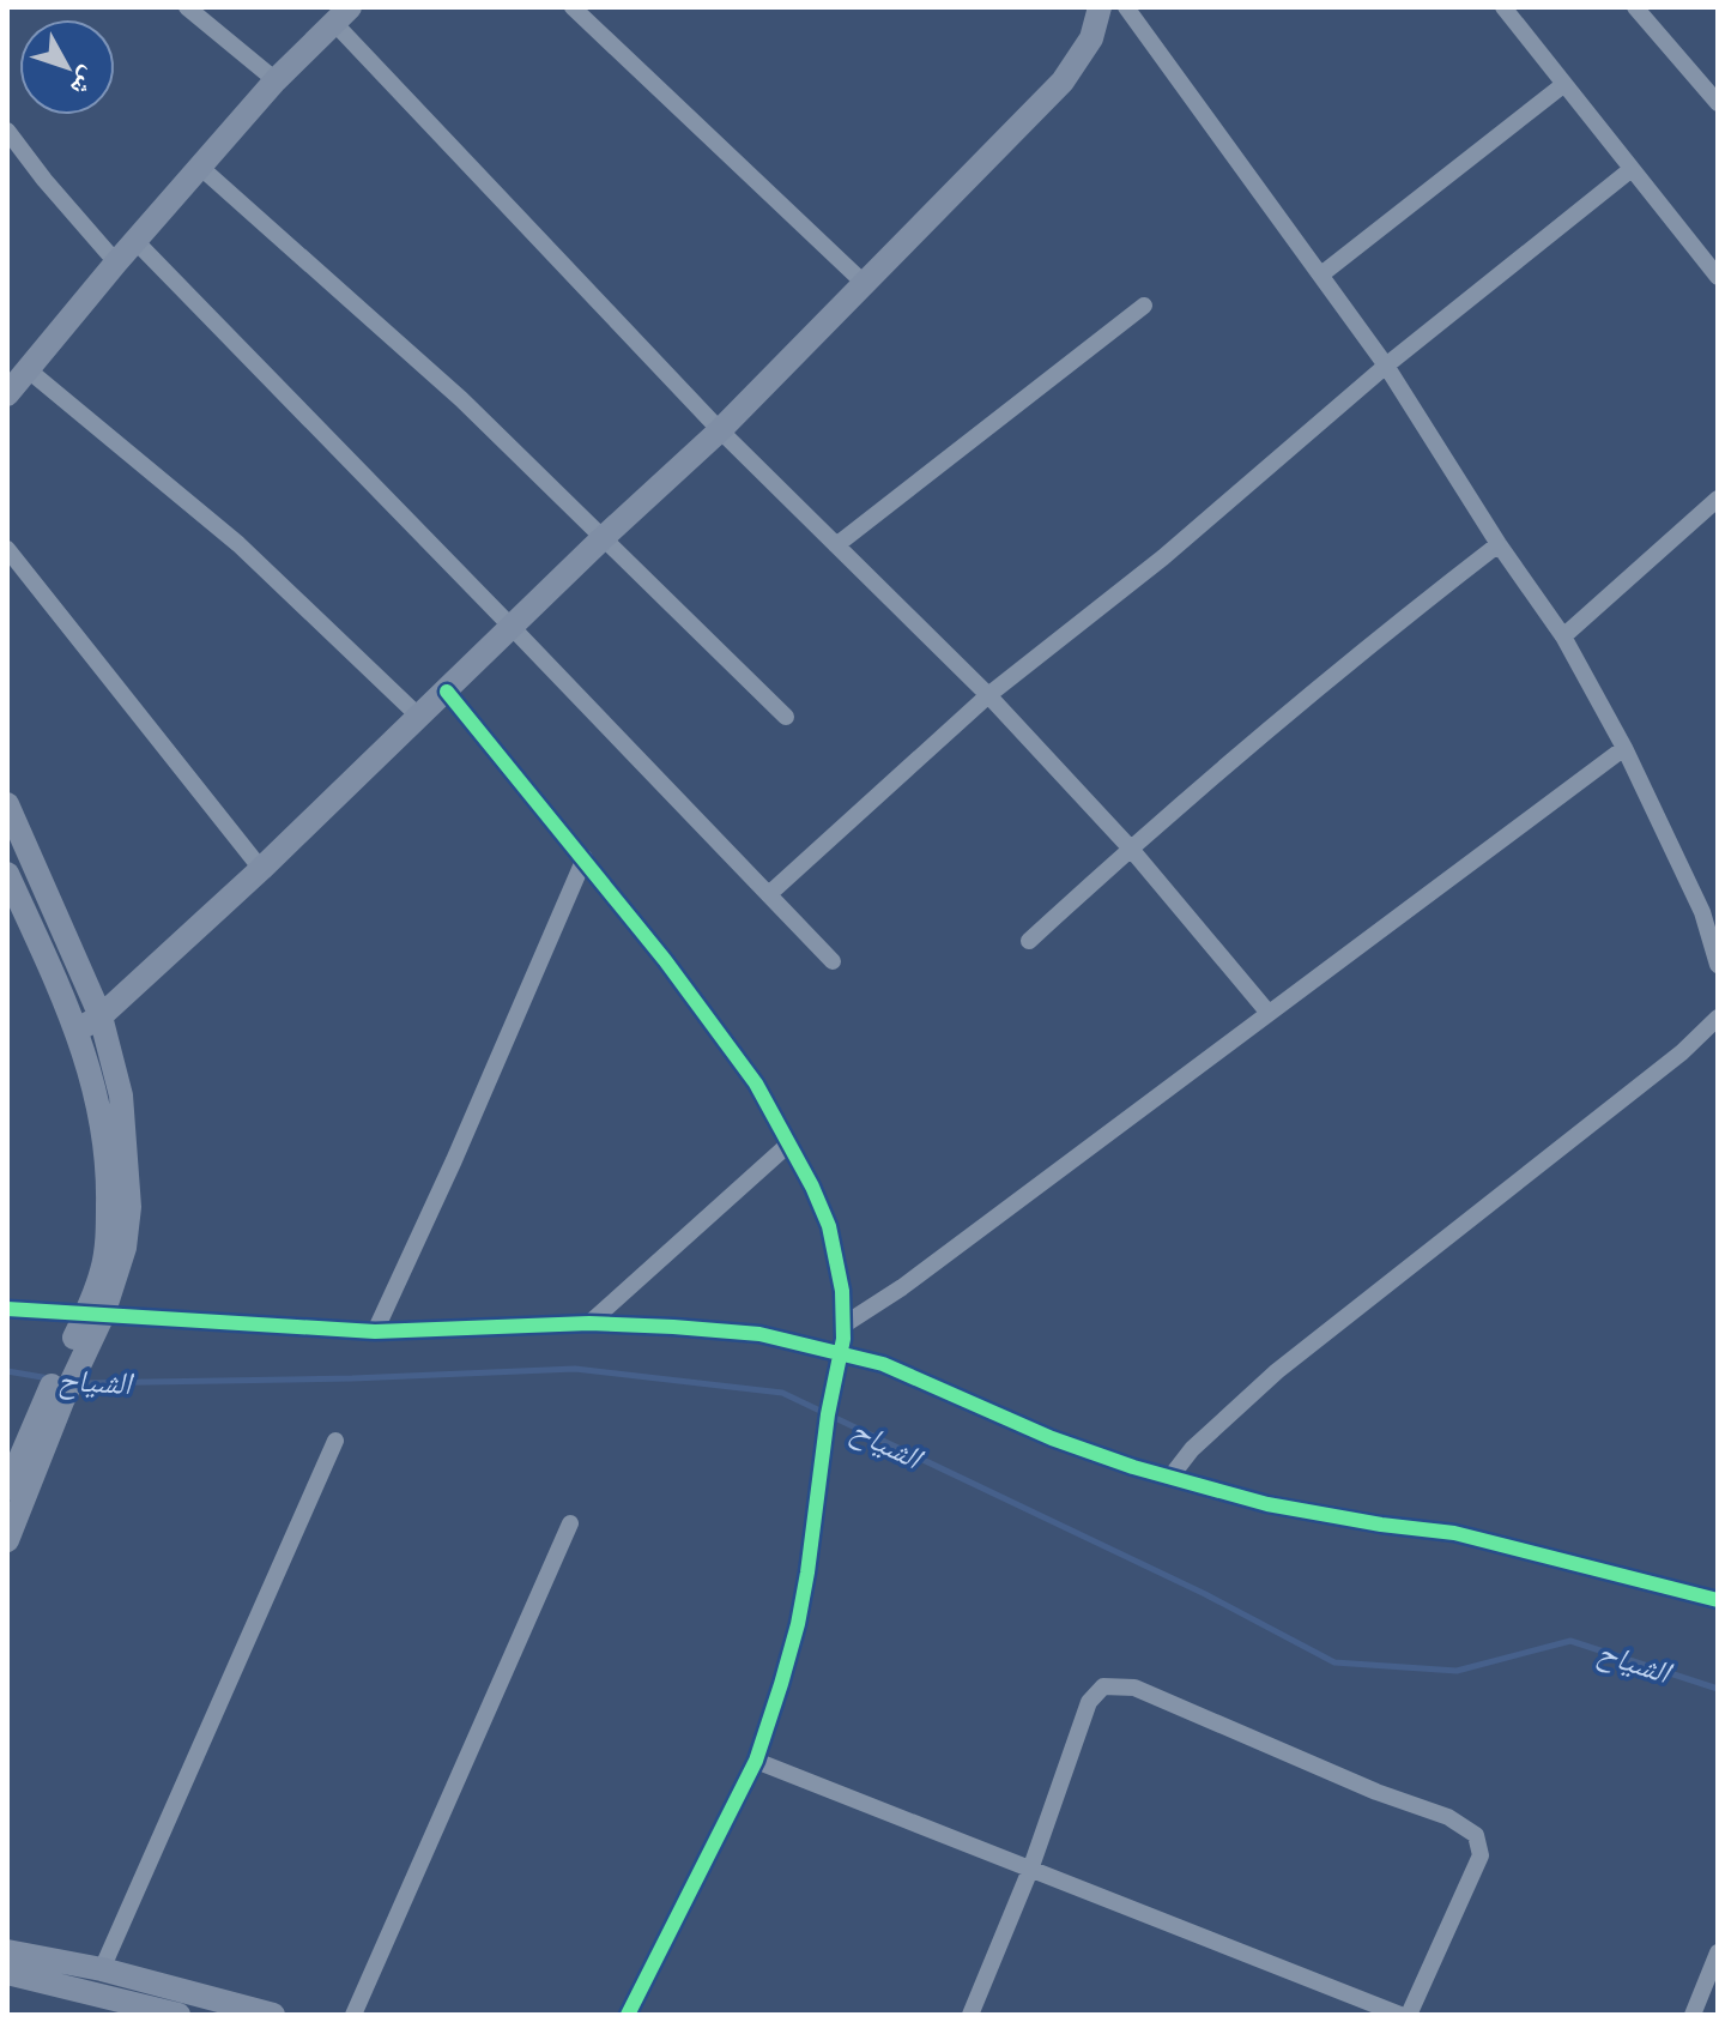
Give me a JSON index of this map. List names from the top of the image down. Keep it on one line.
{"water":["الشياح"],"north":"bottom right"}
